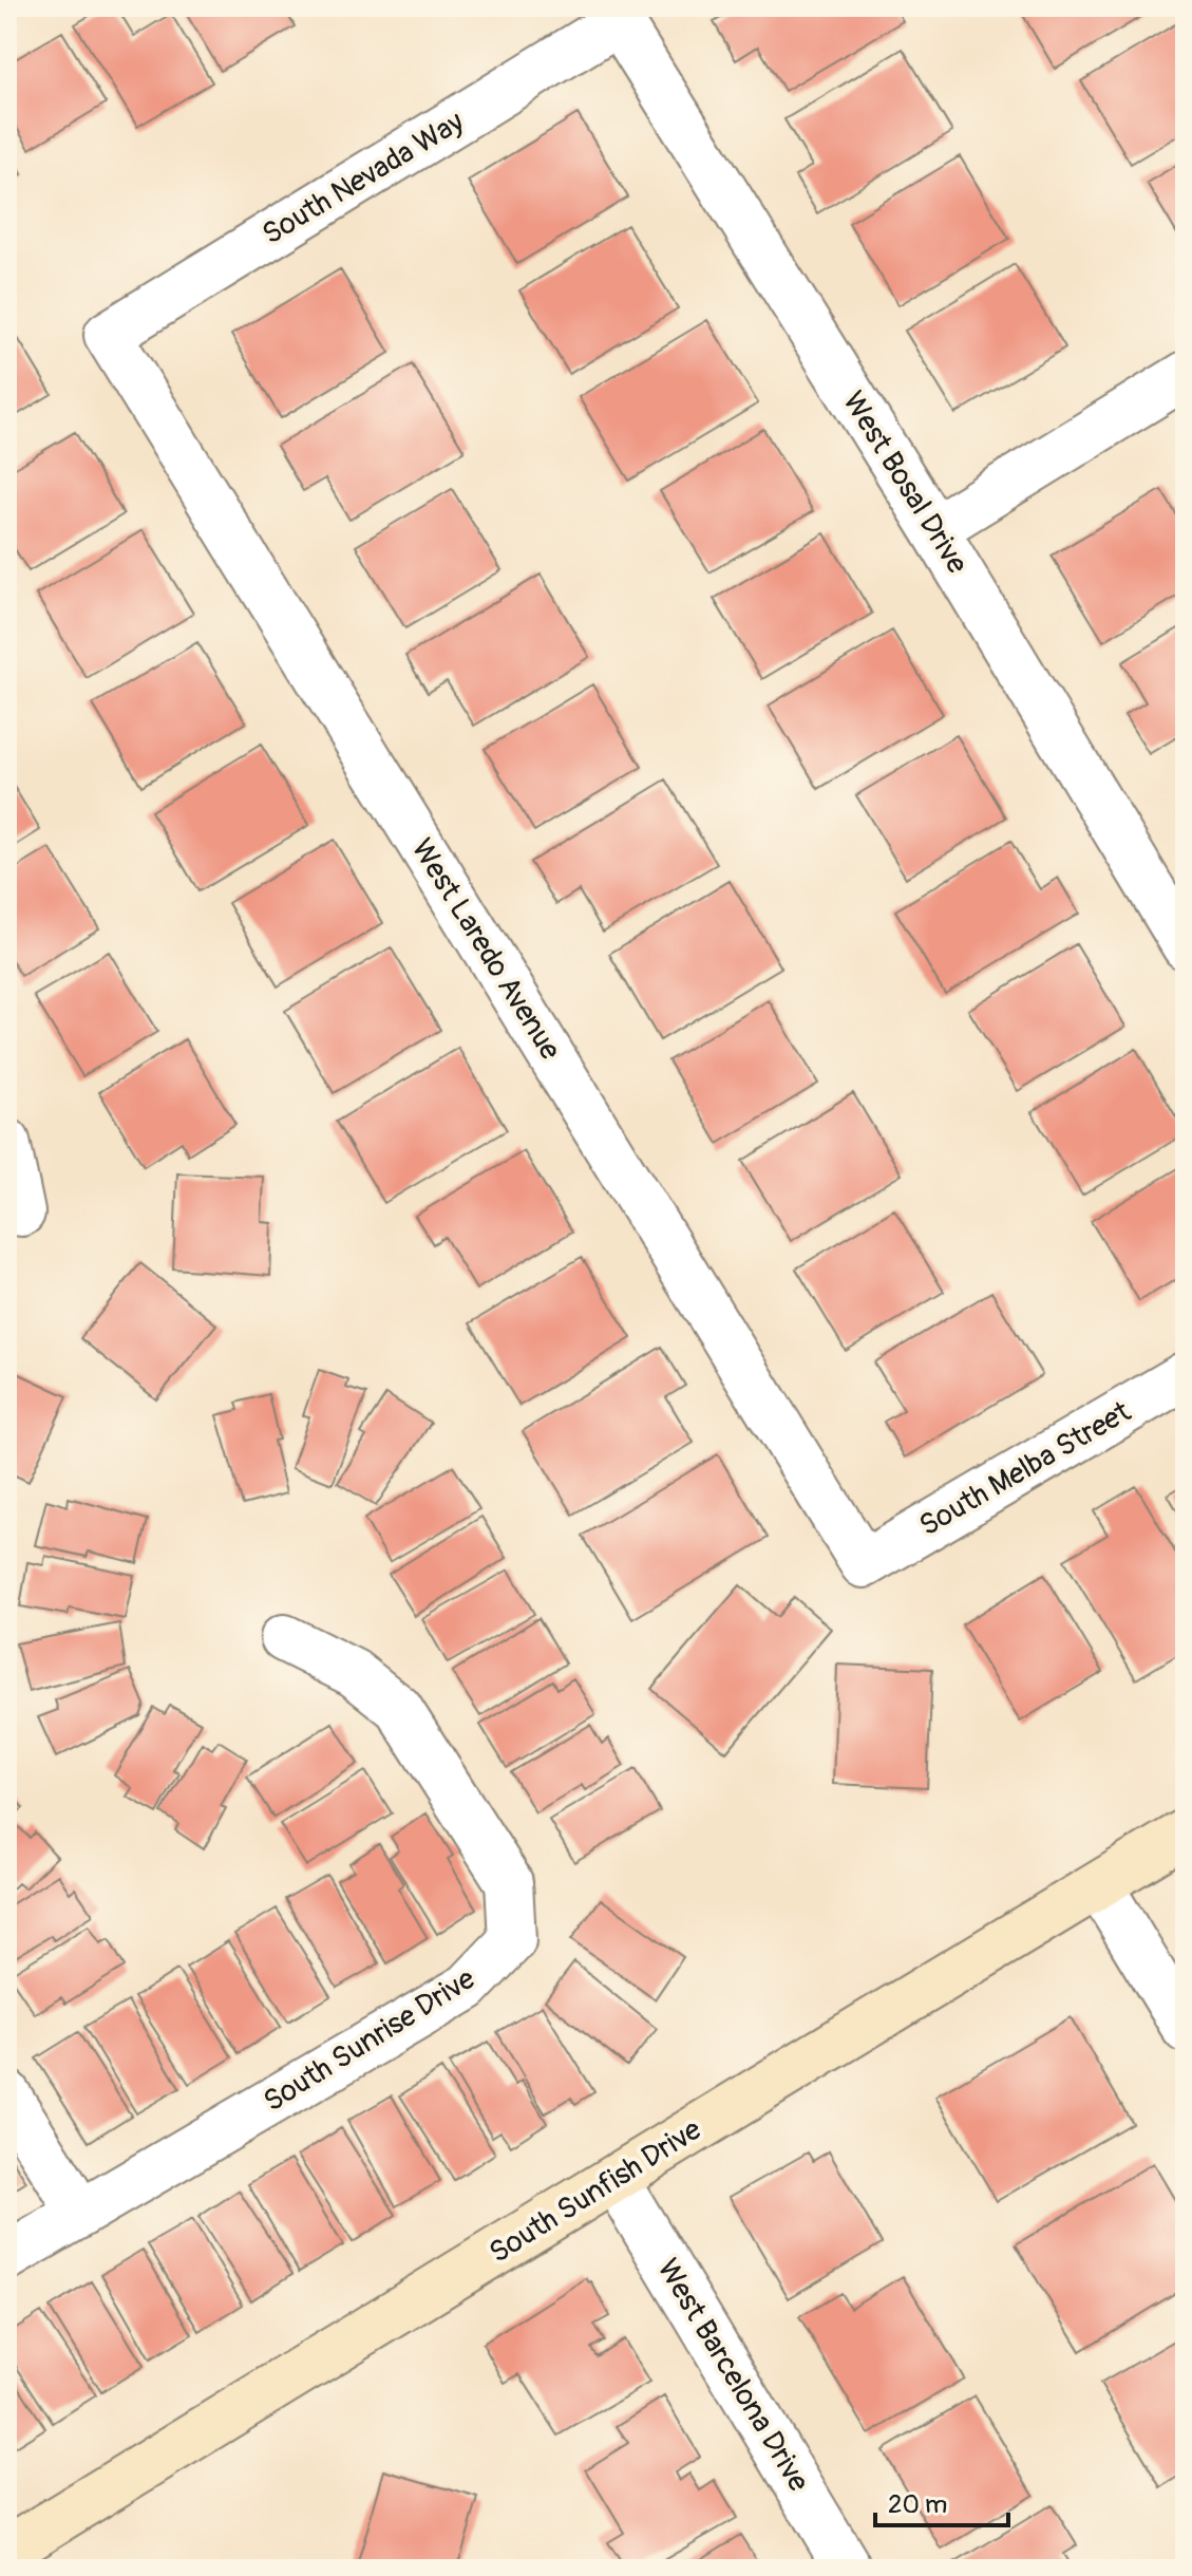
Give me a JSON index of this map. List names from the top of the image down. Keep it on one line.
{"streets":{"street":["South Nevada Way","West Bosal Drive","West Laredo Avenue","South Melba Street","South Sunrise Drive","South Sunfish Drive","West Barcelona Drive"]},"crossings":[["South Nevada Way","West Bosal Drive"],["South Nevada Way","West Laredo Avenue"],["West Laredo Avenue","South Melba Street"],["South Sunfish Drive","West Barcelona Drive"]],"scale_bar":"20 m"}
